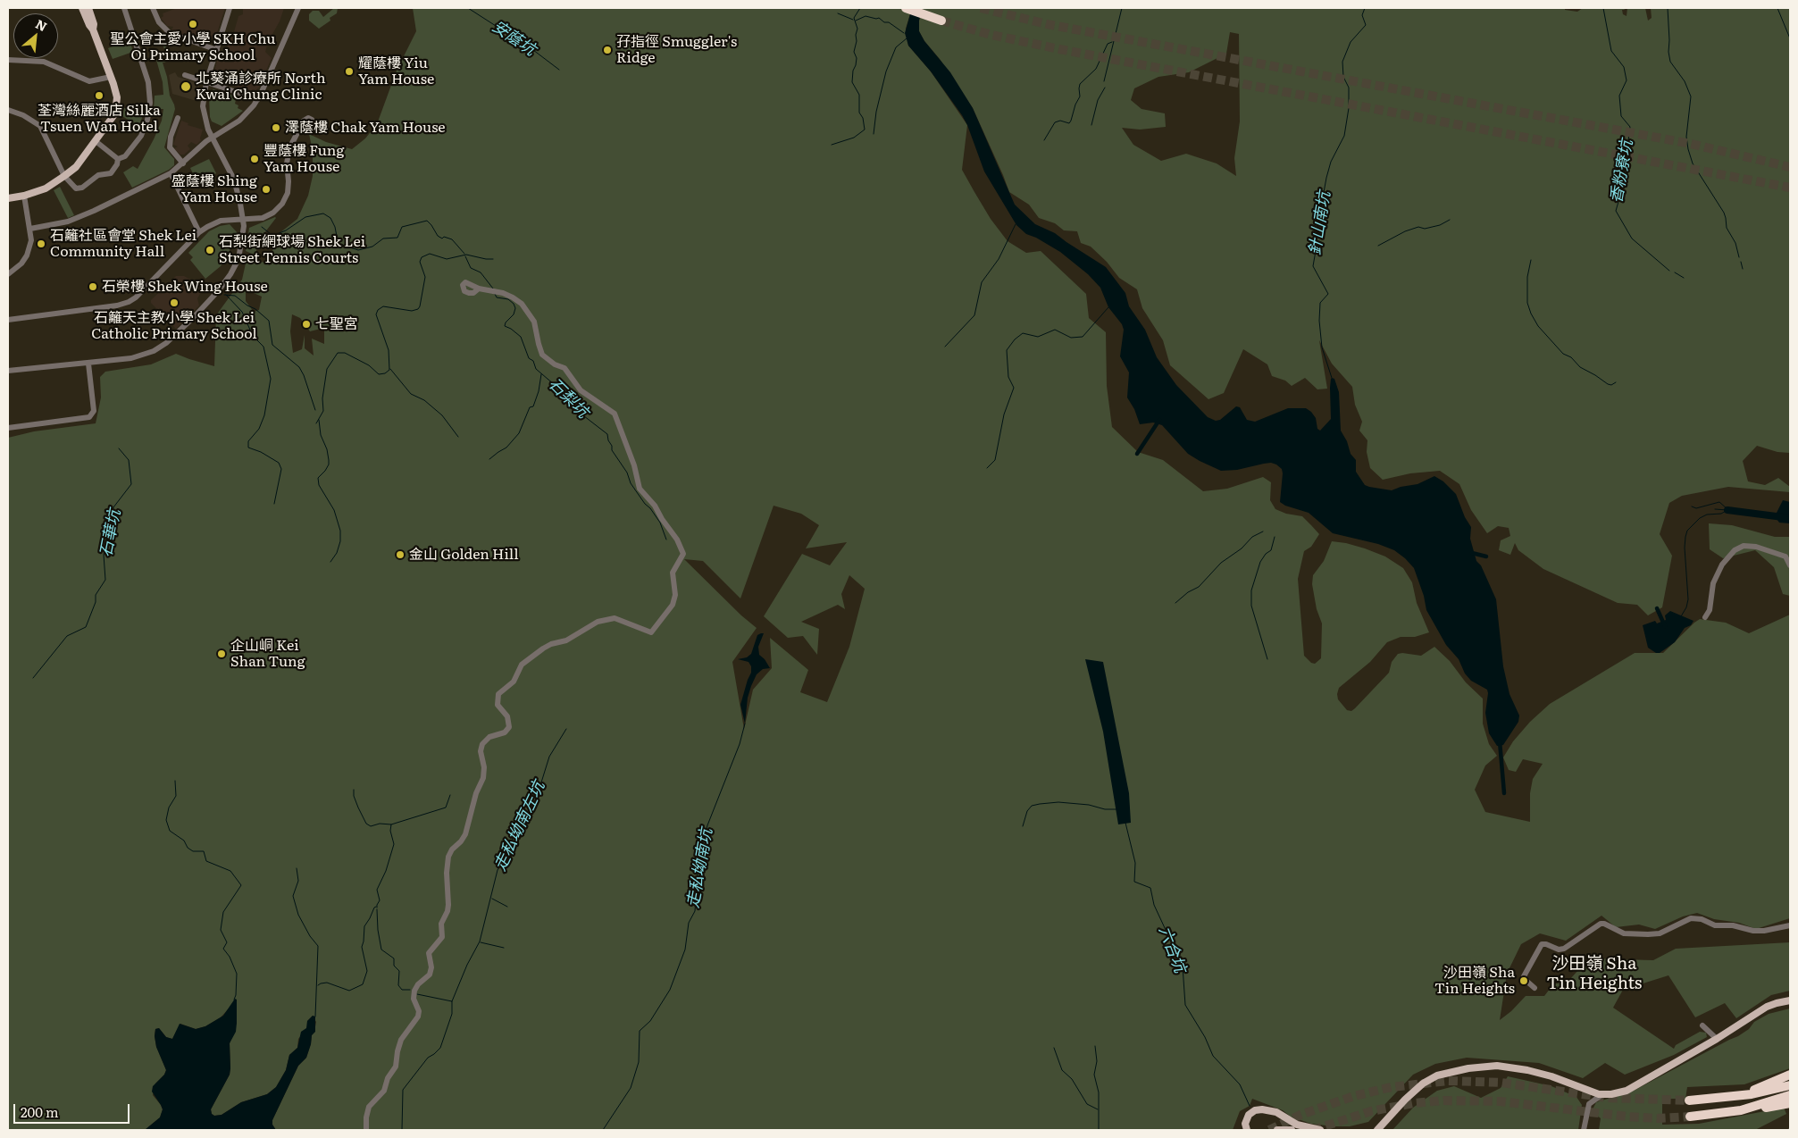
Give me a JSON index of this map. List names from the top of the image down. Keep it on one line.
{"districts":["沙田嶺 Sha Tin Heights"],"water":["安蔭坑","香粉寮坑","針山南坑","石梨坑","石華坑","走私坳南左坑","走私坳南坑","六合坑"],"places":["聖公會主愛小學 SKH Chu Oi Primary School","孖指徑 Smuggler's Ridge","耀蔭樓 Yiu Yam House","北葵涌診療所 North Kwai Chung Clinic","荃灣絲麗酒店 Silka Tsuen Wan Hotel","澤蔭樓 Chak Yam House","豐蔭樓 Fung Yam House","盛蔭樓 Shing Yam House","石籬社區會堂 Shek Lei Community Hall","石梨街網球場 Shek Lei Street Tennis Courts","石榮樓 Shek Wing House","石籬天主教小學 Shek Lei Catholic Primary School","七聖宮","金山 Golden Hill","企山峒 Kei Shan Tung","沙田嶺 Sha Tin Heights"],"scale_bar":"200 m","north":"top right"}
